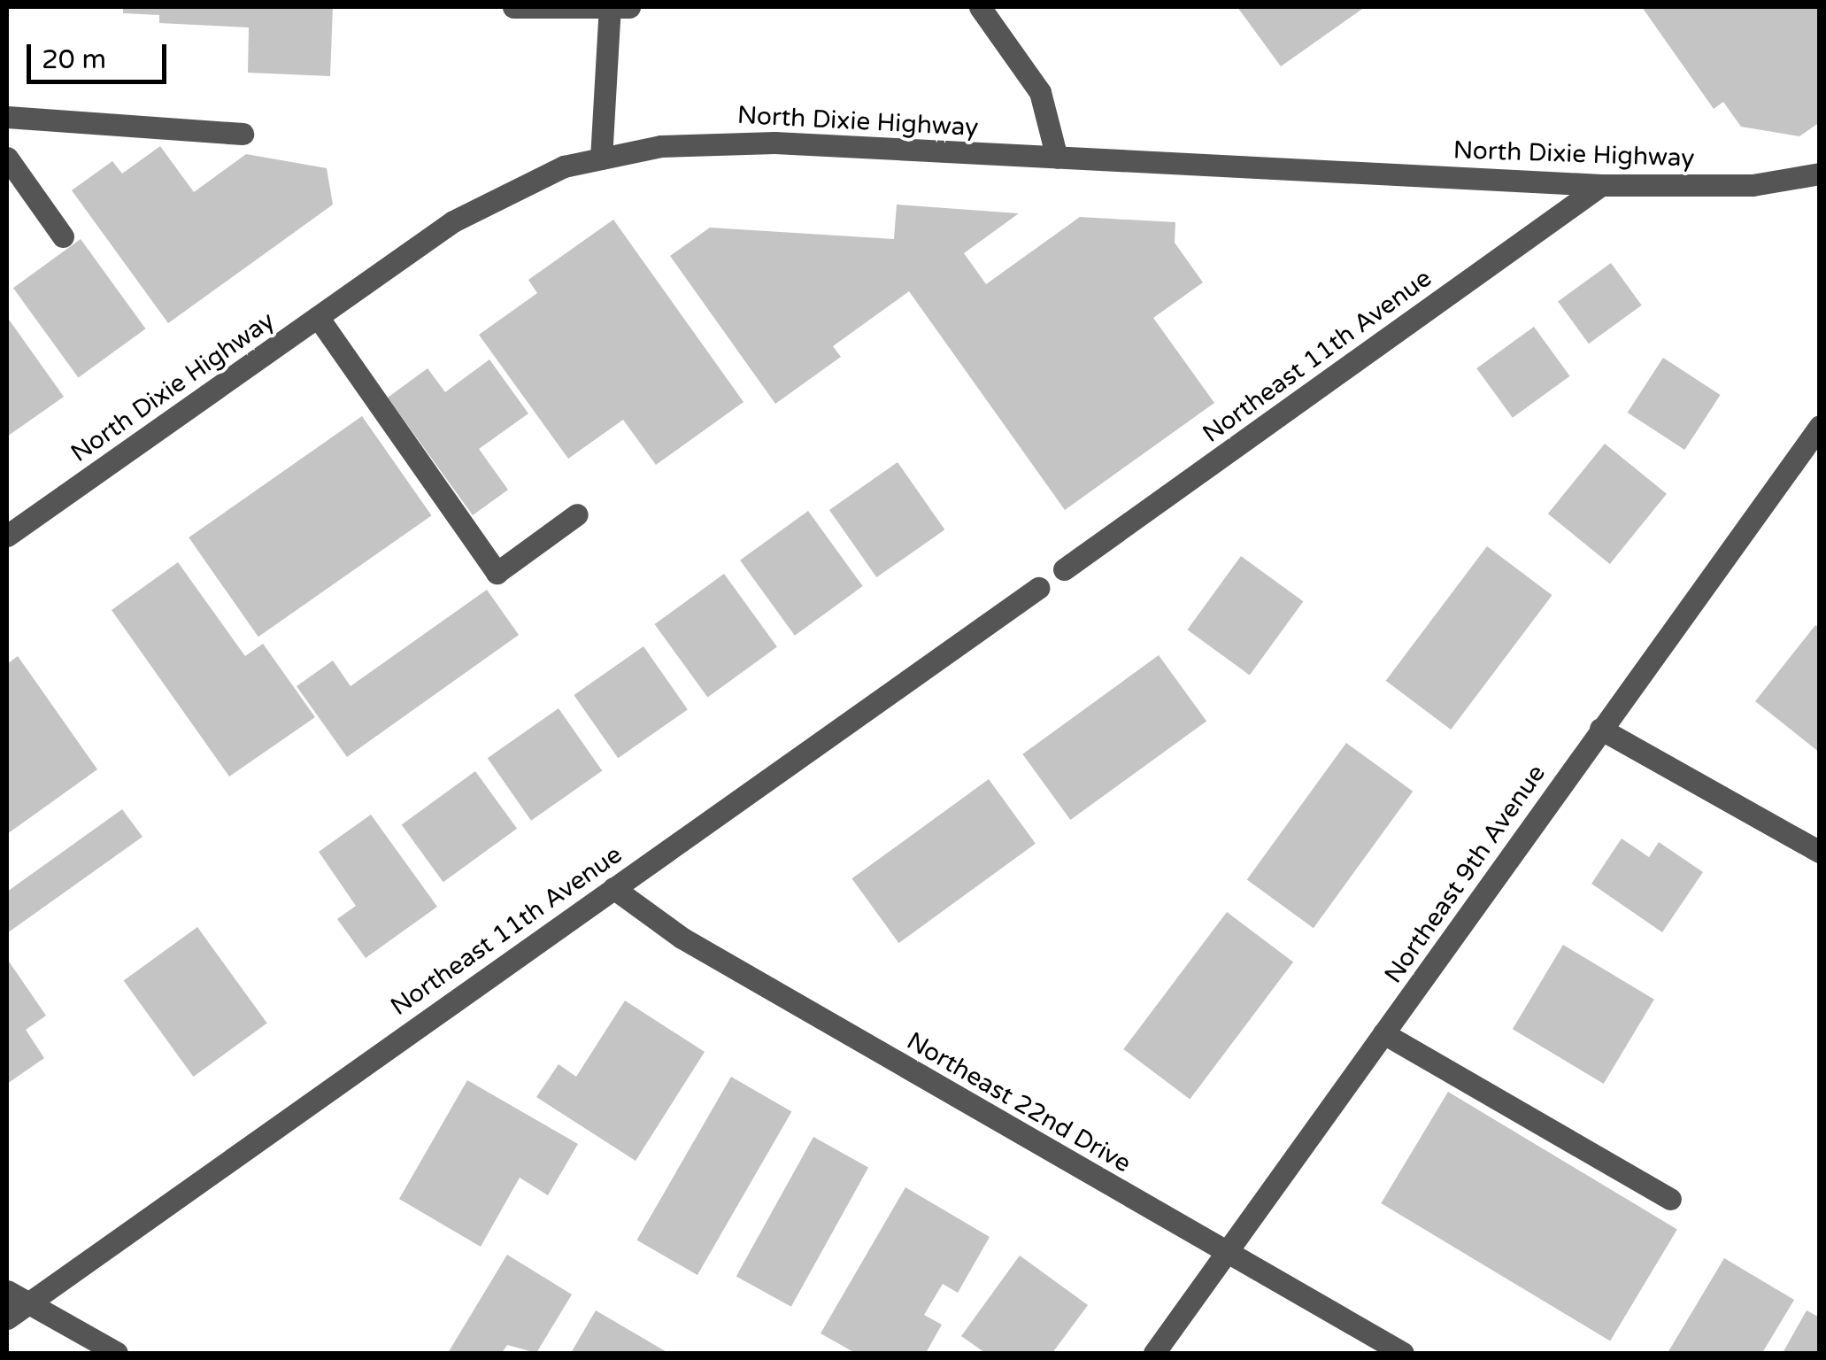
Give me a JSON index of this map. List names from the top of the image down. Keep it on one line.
{"streets":{"street":["North Dixie Highway","Northeast 11th Avenue","Northeast 9th Avenue","Northeast 22nd Drive"]},"crossings":[["North Dixie Highway","Northeast 11th Avenue"],["Northeast 11th Avenue","Northeast 22nd Drive"],["Northeast 9th Avenue","Northeast 22nd Drive"]],"scale_bar":"20 m"}
